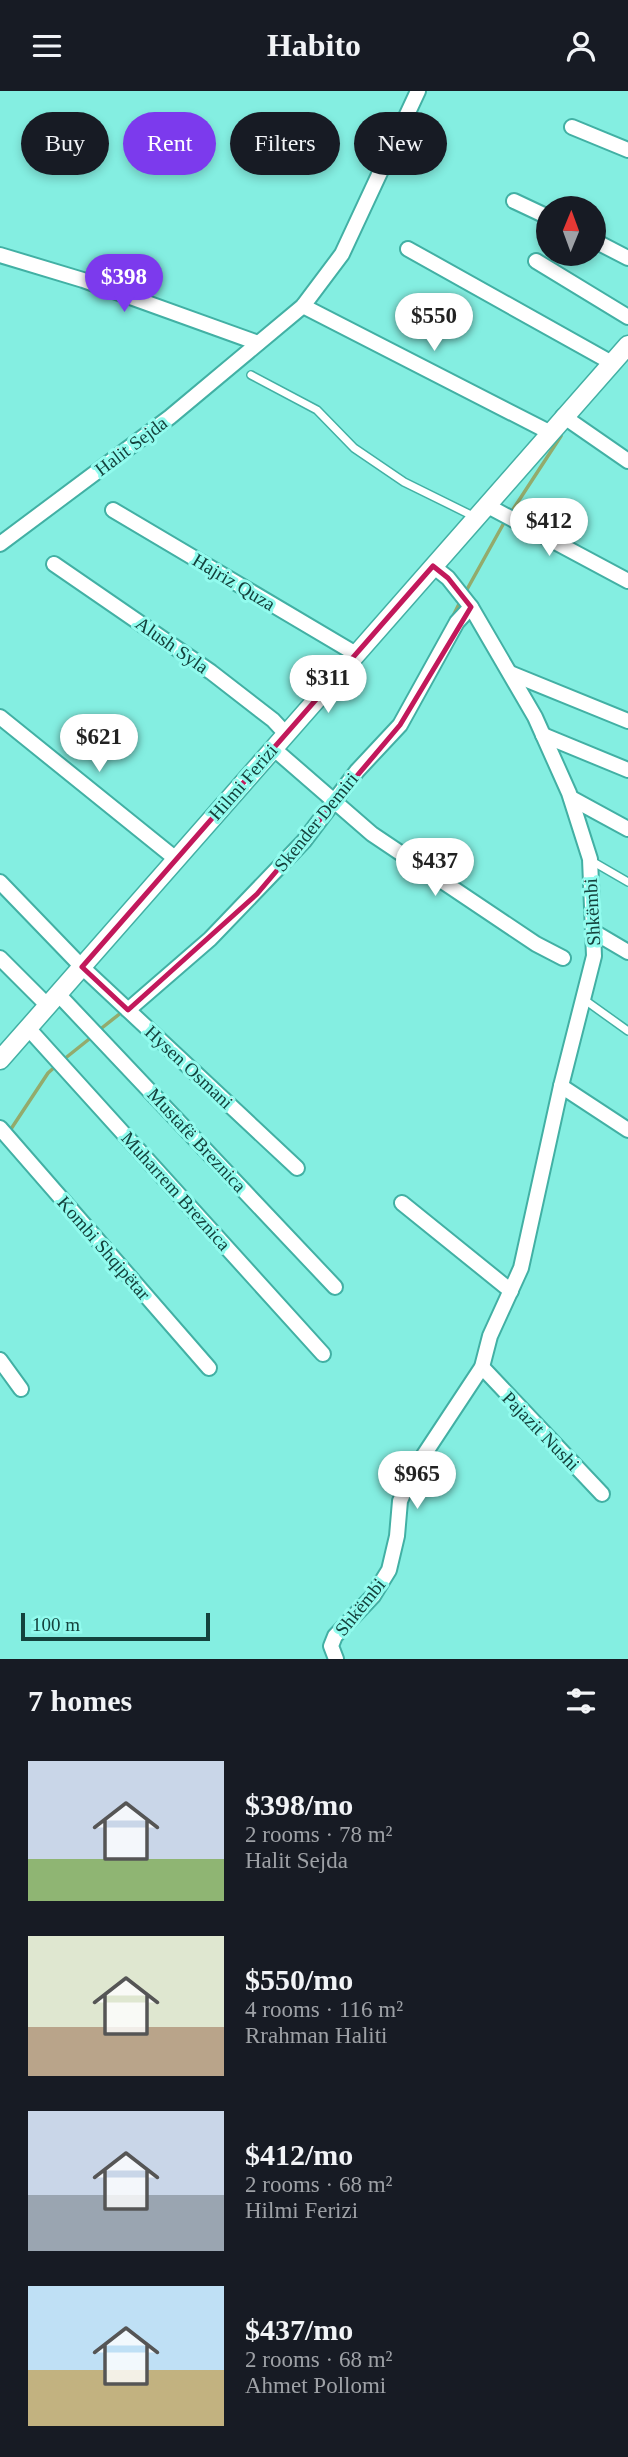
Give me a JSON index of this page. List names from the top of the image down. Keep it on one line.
{"streets":{"street":["Halit Sejda","Hajriz Quza","Alush Syla","Hilmi Ferizi","Skender Demiri","Shkëmbi","Hysen Osmani","Mustafë Breznica","Muharrem Breznica","Kombi Shqipëtar","Pajazit Nushi"]},"crossings":[["Hajriz Quza","Hilmi Ferizi"],["Alush Syla","Hilmi Ferizi"],["Hilmi Ferizi","Shkëmbi"],["Hilmi Ferizi","Hysen Osmani"],["Hilmi Ferizi","Mustafë Breznica"],["Hilmi Ferizi","Muharrem Breznica"],["Skender Demiri","Shkëmbi"],["Skender Demiri","Hysen Osmani"],["Shkëmbi","Pajazit Nushi"]],"scale_bar":"100 m","north":"top","page":{"header":"Habito","chip":["Buy","Rent","Filters","New"],"price":["$398","$550","$412","$311","$621","$437","$965"],"scale":"100 m","heading":"7 homes","list":[{"name":"$398/mo","note":"2 rooms · 78 m² · Halit Sejda"},{"name":"$550/mo","note":"4 rooms · 116 m² · Rrahman Haliti"},{"name":"$412/mo","note":"2 rooms · 68 m² · Hilmi Ferizi"},{"name":"$437/mo","note":"2 rooms · 68 m² · Ahmet Pollomi"}]}}
